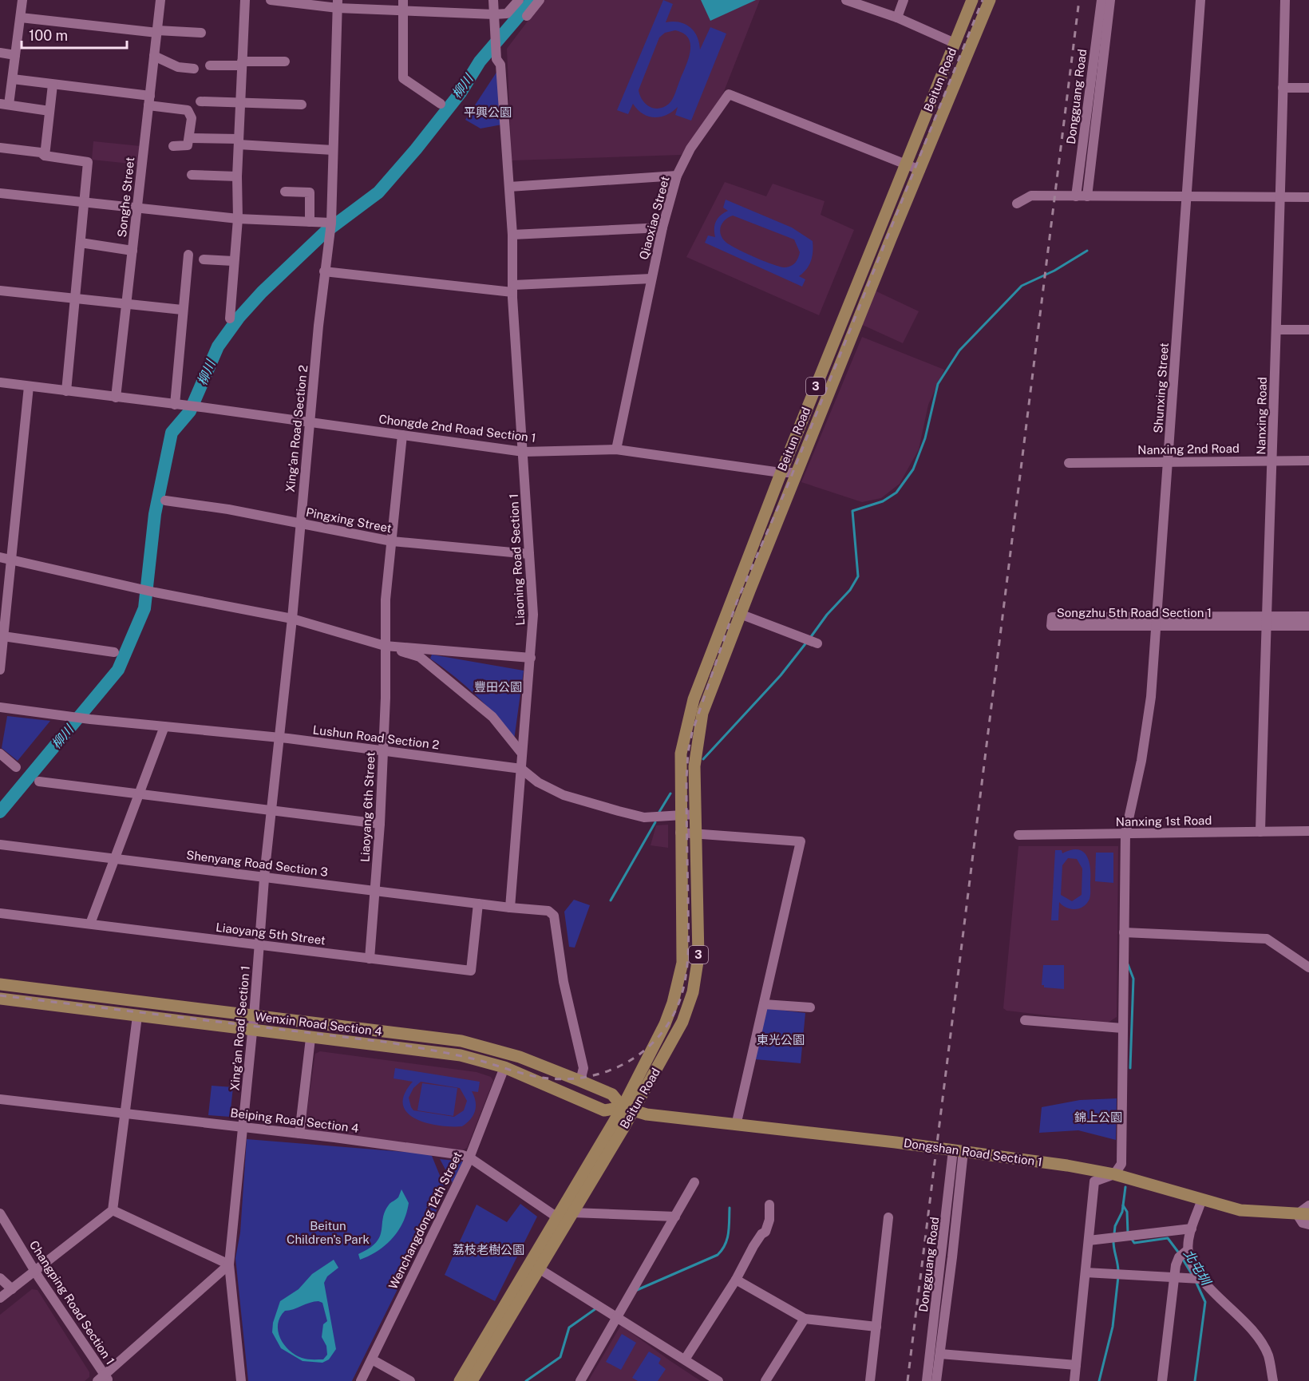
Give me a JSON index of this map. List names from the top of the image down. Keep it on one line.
{"streets":{"main road":["Beitun Road","3","Wenxin Road Section 4","Dongshan Road Section 1"],"street":["Dongguang Road","Songhe Street","Qiaoxiao Street","Shunxing Street","Nanxing Road","Xing’an Road Section 2","Chongde 2nd Road Section 1","Nanxing 2nd Road","Pingxing Street","Liaoning Road Section 1","Songzhu 5th Road Section 1","Lushun Road Section 2","Liaoyang 6th Street","Nanxing 1st Road","Shenyang Road Section 3","Liaoyang 5th Street","Xing’an Road Section 1","Beiping Road Section 4","Wenchangdong 12th Street","Changping Road Section 1"]},"crossings":[["Beitun Road","Qiaoxiao Street"],["Beitun Road","Chongde 2nd Road Section 1"],["Beitun Road","Lushun Road Section 2"],["Beitun Road","Wenxin Road Section 4"],["Beitun Road","Beiping Road Section 4"],["Beitun Road","Dongshan Road Section 1"],["Dongguang Road","Dongshan Road Section 1"],["Qiaoxiao Street","Chongde 2nd Road Section 1"],["Shunxing Street","Nanxing 2nd Road"],["Shunxing Street","Songzhu 5th Road Section 1"],["Shunxing Street","Nanxing 1st Road"],["Shunxing Street","Dongshan Road Section 1"],["Nanxing Road","Nanxing 2nd Road"],["Nanxing Road","Songzhu 5th Road Section 1"],["Nanxing Road","Nanxing 1st Road"],["Xing’an Road Section 2","Chongde 2nd Road Section 1"],["Xing’an Road Section 2","Pingxing Street"],["Xing’an Road Section 2","Xing’an Road Section 1"],["Chongde 2nd Road Section 1","Liaoning Road Section 1"],["Chongde 2nd Road Section 1","Liaoyang 6th Street"],["Pingxing Street","Liaoning Road Section 1"],["Pingxing Street","Liaoyang 6th Street"],["Liaoning Road Section 1","Lushun Road Section 2"],["Liaoning Road Section 1","Shenyang Road Section 3"],["Lushun Road Section 2","Liaoyang 6th Street"],["Lushun Road Section 2","Xing’an Road Section 1"],["Liaoyang 6th Street","Shenyang Road Section 3"],["Liaoyang 6th Street","Liaoyang 5th Street"],["Shenyang Road Section 3","Liaoyang 5th Street"],["Shenyang Road Section 3","Xing’an Road Section 1"],["Liaoyang 5th Street","Xing’an Road Section 1"],["Wenxin Road Section 4","Xing’an Road Section 1"],["Wenxin Road Section 4","Dongshan Road Section 1"],["Wenxin Road Section 4","Wenchangdong 12th Street"],["Xing’an Road Section 1","Beiping Road Section 4"],["Beiping Road Section 4","Wenchangdong 12th Street"]],"water":["柳川","北屯圳"],"parks":["平興公園","豐田公園","東光公園","錦上公園","Beitun Children's Park","荔枝老樹公園"],"scale_bar":"100 m"}
